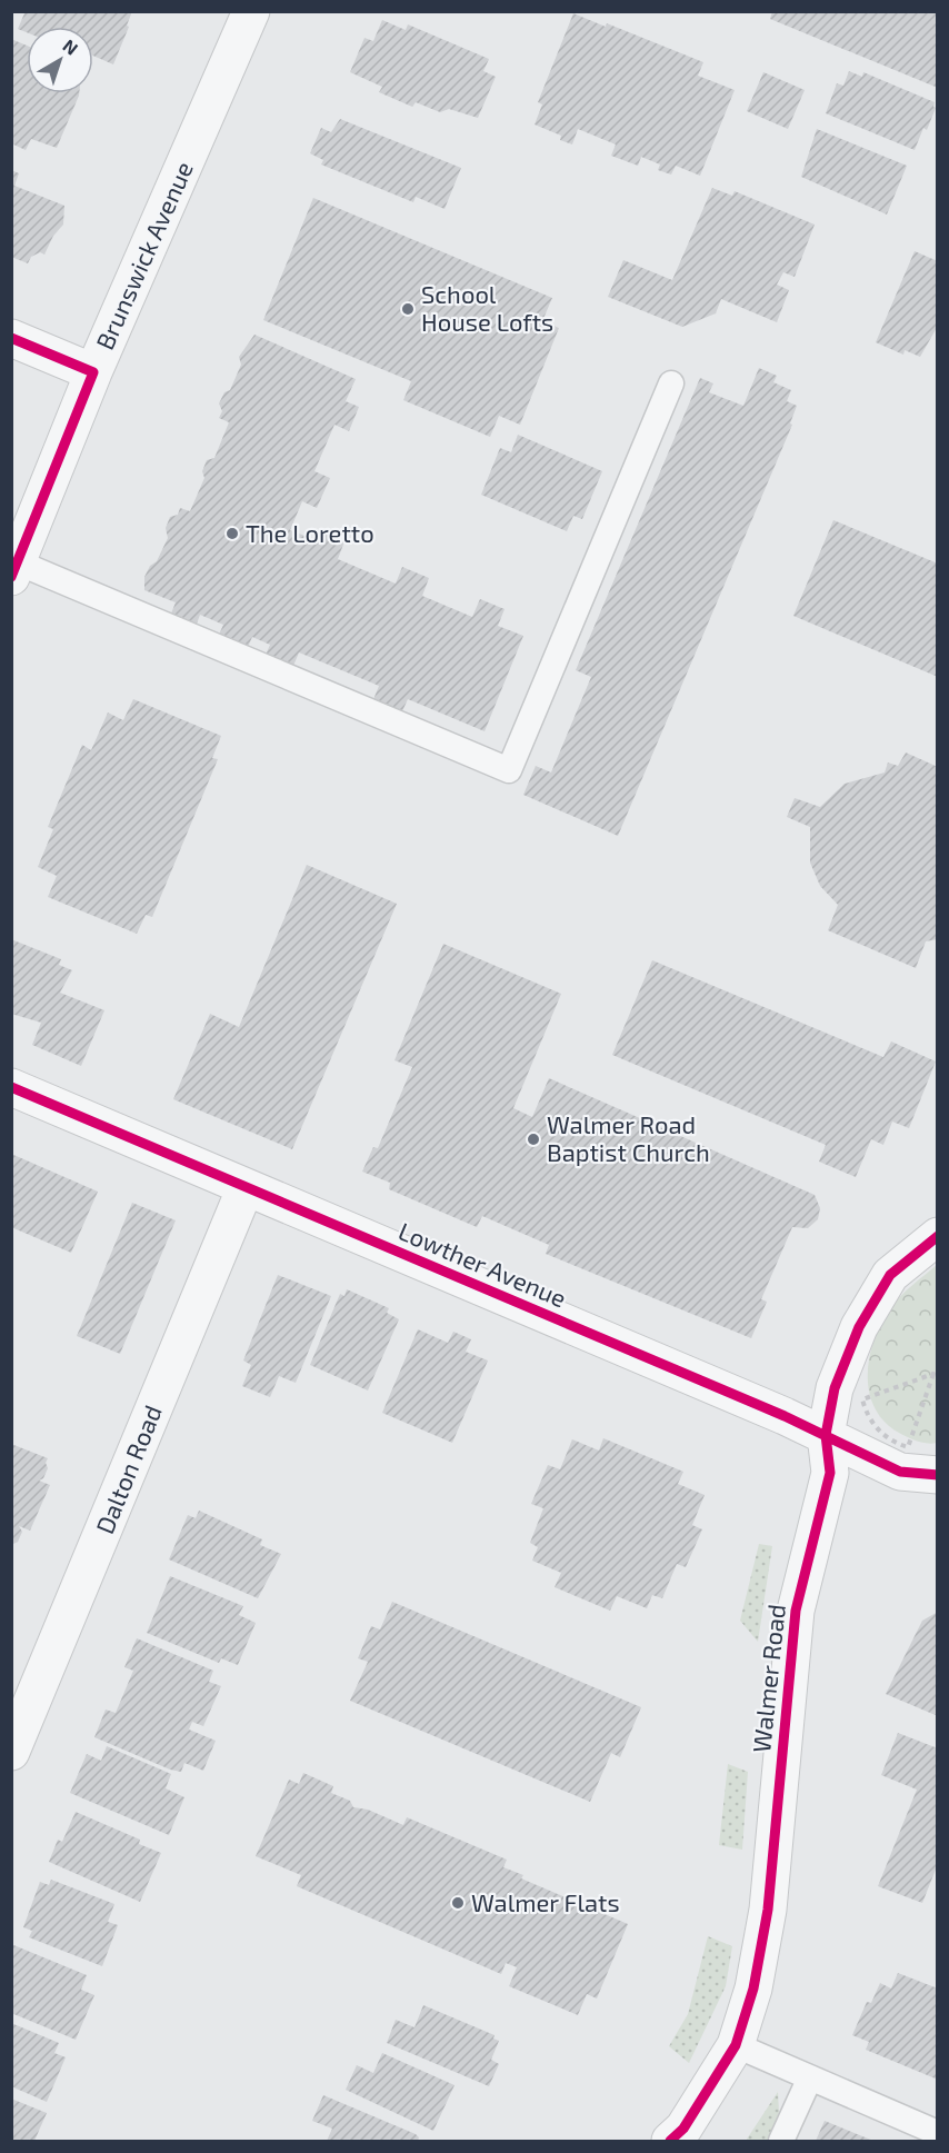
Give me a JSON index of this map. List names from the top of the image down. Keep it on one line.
{"streets":{"street":["Brunswick Avenue","Lowther Avenue","Dalton Road","Walmer Road"]},"crossings":[["Lowther Avenue","Dalton Road"],["Lowther Avenue","Walmer Road"]],"places":["School House Lofts","The Loretto","Walmer Road Baptist Church","Walmer Flats"],"north":"top right"}
